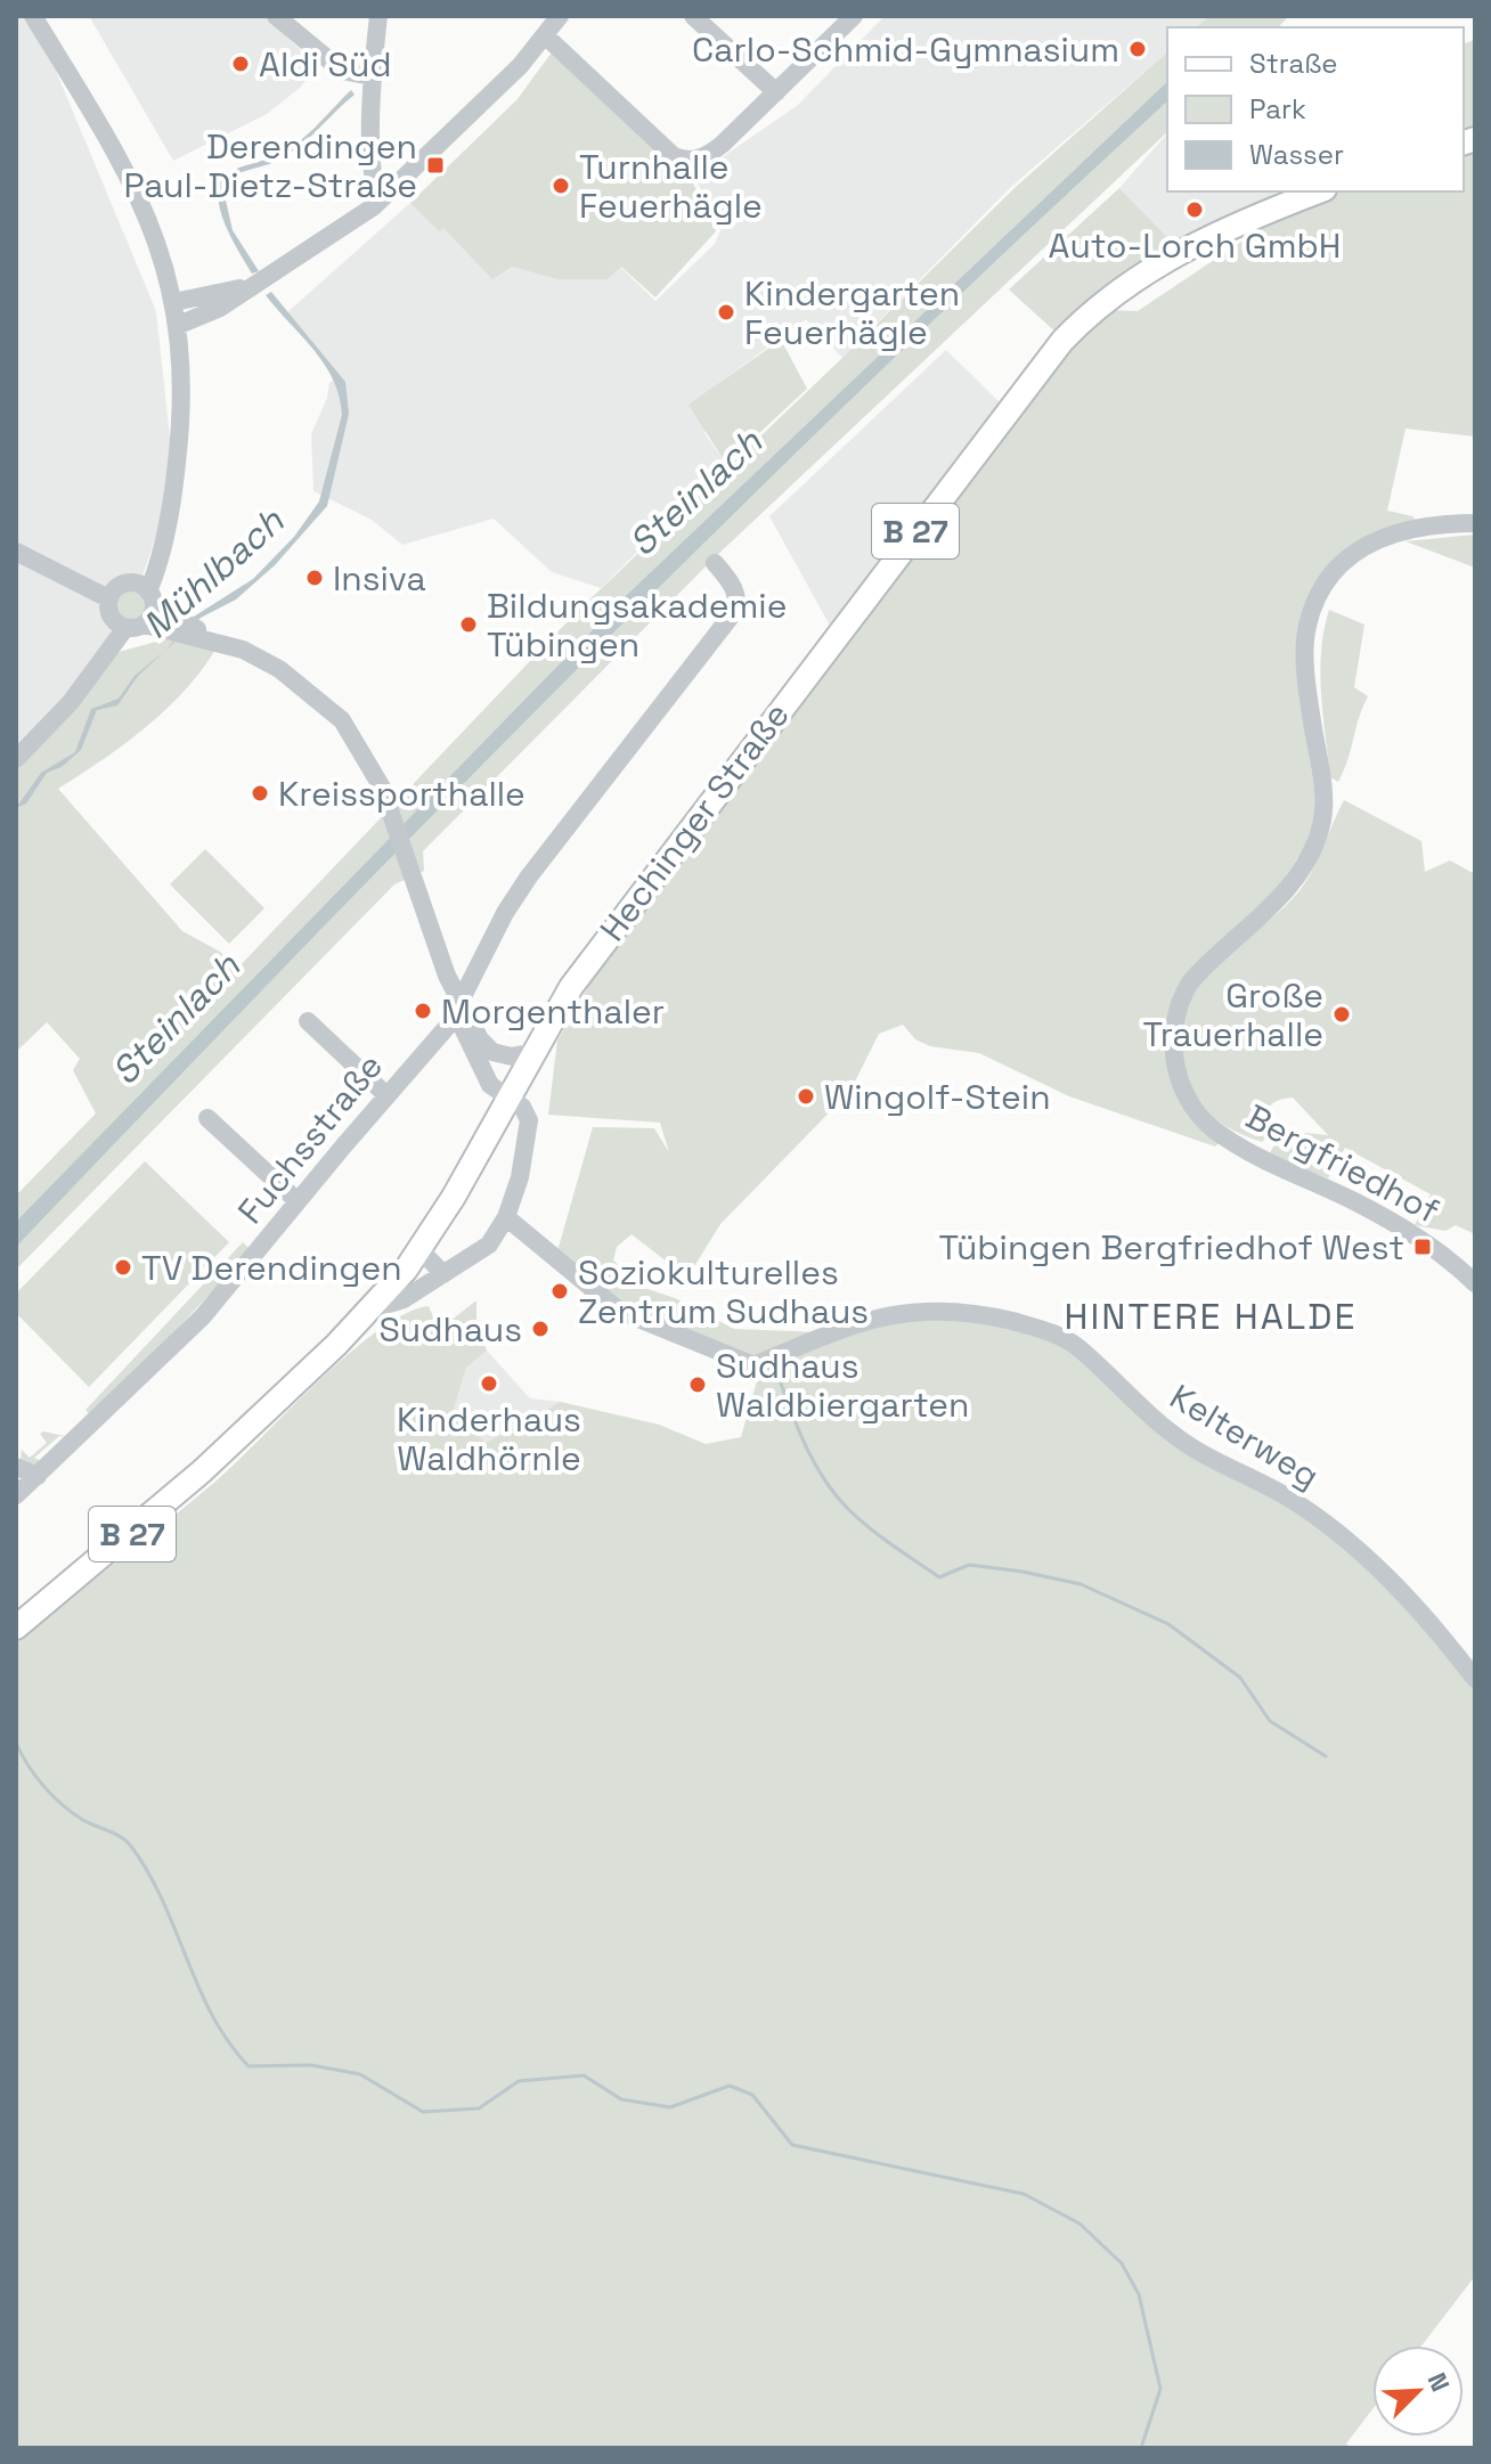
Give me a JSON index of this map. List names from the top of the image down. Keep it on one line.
{"streets":{"main road":["B 27","Hechinger Straße"],"street":["Fuchsstraße","Bergfriedhof","Kelterweg"]},"crossings":[["Hechinger Straße","Kelterweg"]],"districts":["HINTERE HALDE"],"water":["Steinlach","Mühlbach"],"places":{"other":["Carlo-Schmid-Gymnasium","Aldi Süd","Turnhalle Feuerhägle","Auto-Lorch GmbH","Kindergarten Feuerhägle","Insiva","Bildungsakademie Tübingen","Kreissporthalle","Morgenthaler","Große Trauerhalle","Wingolf-Stein","TV Derendingen","Soziokulturelles Zentrum Sudhaus","Sudhaus","Kinderhaus Waldhörnle","Sudhaus Waldbiergarten"],"transit":["Derendingen Paul-Dietz-Straße","Tübingen Bergfriedhof West"]},"legend":["Straße","Park","Wasser"],"north":"top right"}
